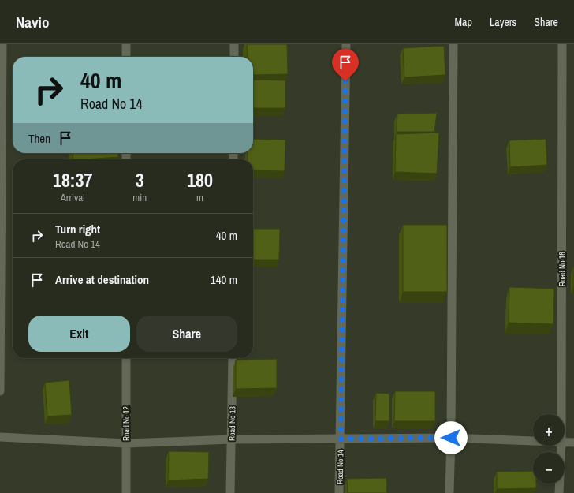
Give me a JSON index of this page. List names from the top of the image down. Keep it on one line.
{"streets":{"street":["Road No 16","Road No 12","Road No 13","Road No 14"]},"page":{"header":"Navio","nav":["Map","Layers","Share"],"turn":["40 m","Road No 14"],"then":"Then","eta":["18:37","Arrival","3","min","180","m"],"list":[{"name":"Turn right","note":"Road No 14","value":"40 m"},{"name":"Arrive at destination","value":"140 m"}],"buttons":["Exit","Share"],"map_buttons":["+","−"]}}
